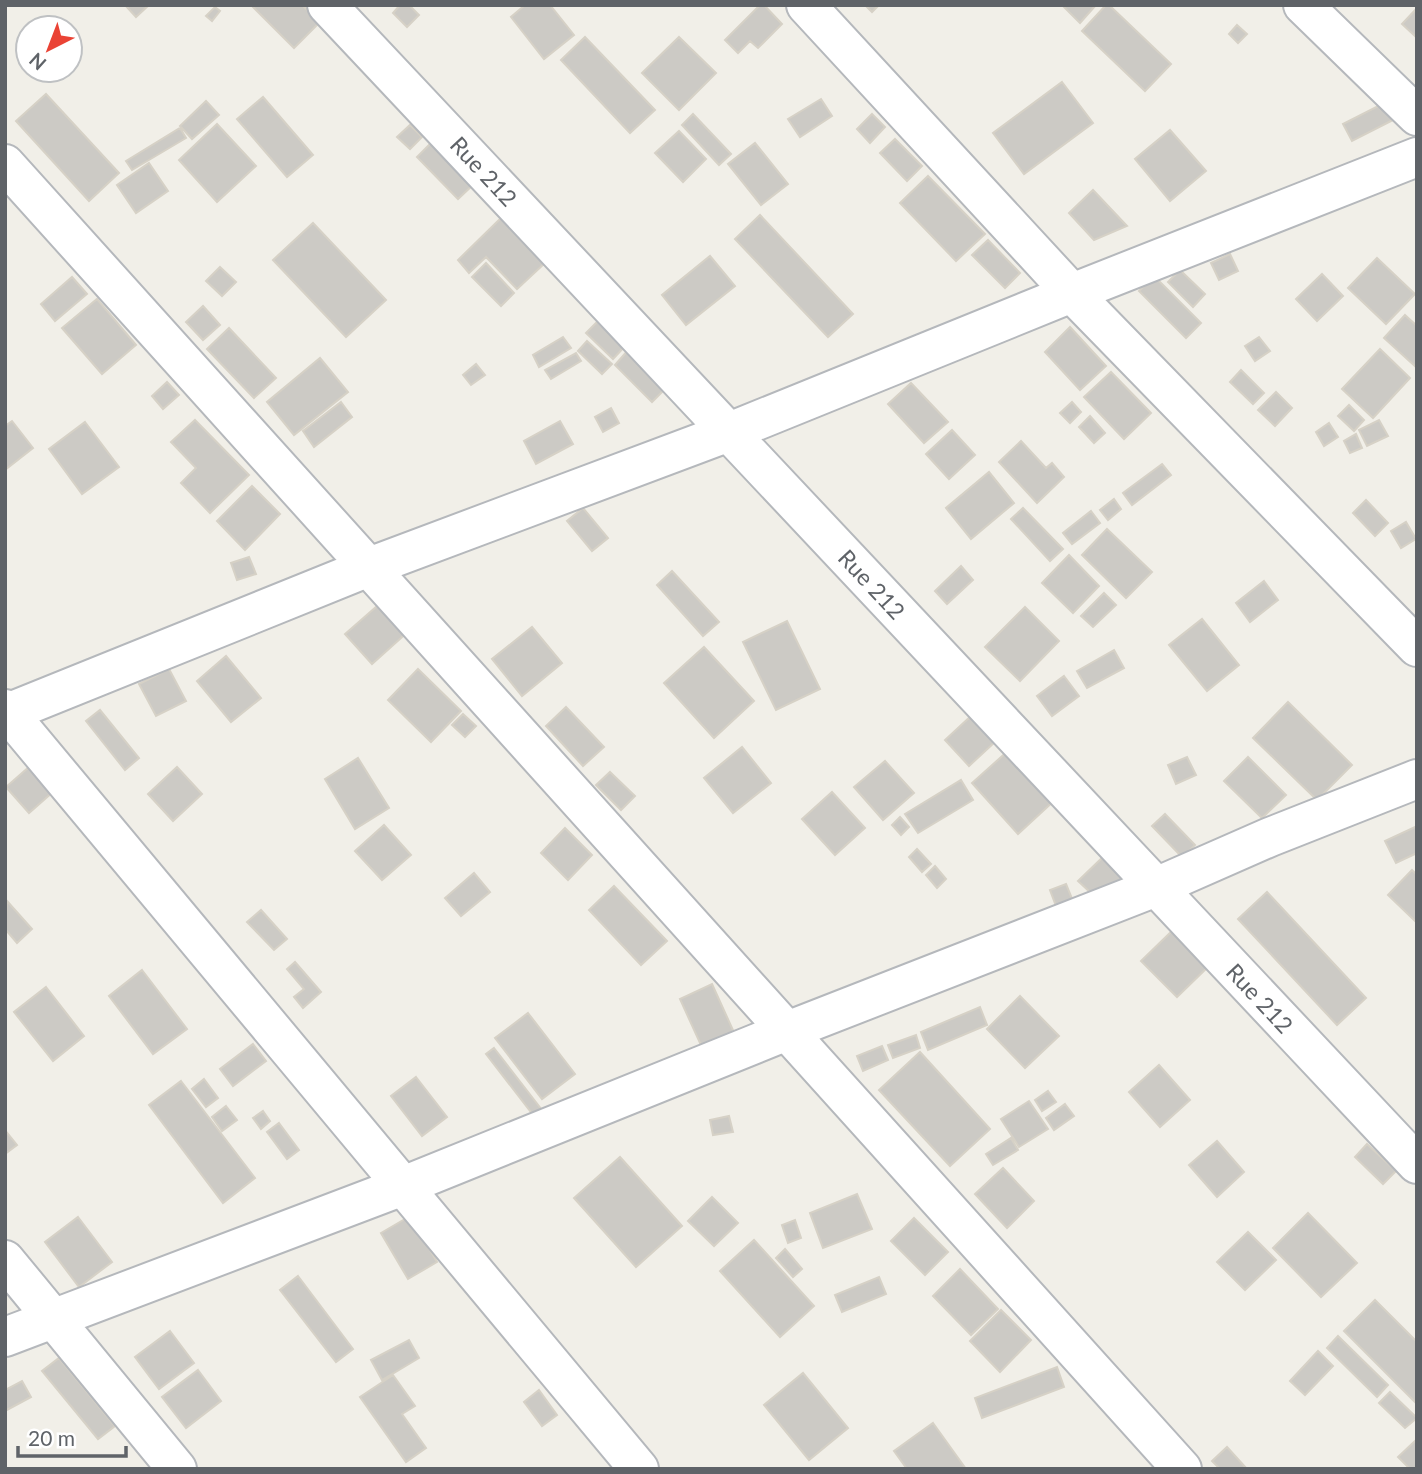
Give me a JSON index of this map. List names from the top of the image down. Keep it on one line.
{"streets":{"street":["Rue 212"]},"scale_bar":"20 m","north":"bottom left"}
